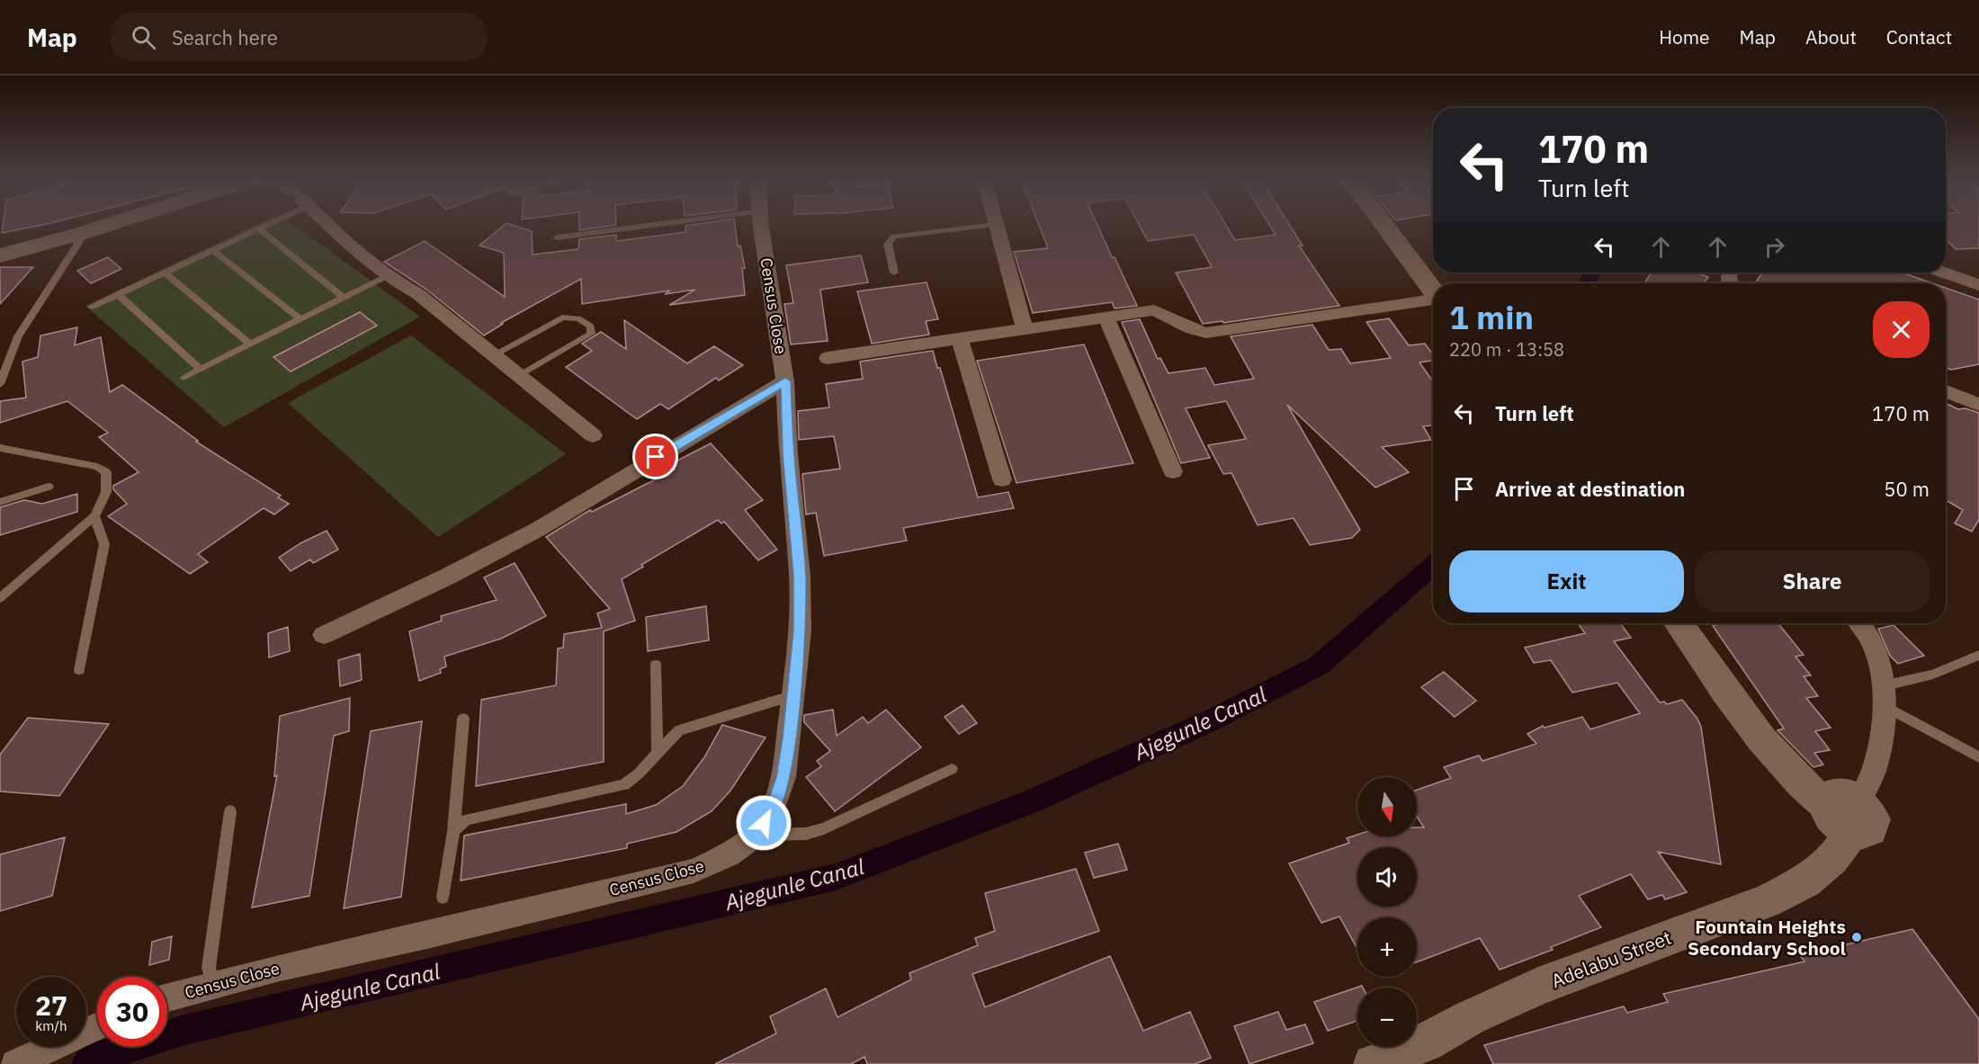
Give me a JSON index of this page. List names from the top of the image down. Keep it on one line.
{"streets":{"main road":["Adelabu Street"],"street":["Census Close"]},"water":["Ajegunle Canal"],"places":["Fountain Heights Secondary School"],"north":"bottom","page":{"header":"Map","search":"Search here","nav":["Home","Map","About","Contact"],"turn":["170 m","Turn left"],"heading":["1 min","220 m · 13:58"],"list":[{"name":"Turn left","value":"170 m"},{"name":"Arrive at destination","value":"50 m"}],"buttons":["Exit","Share"],"map_buttons":["+","−"],"speed":"27 km/h","limit":"30"}}
